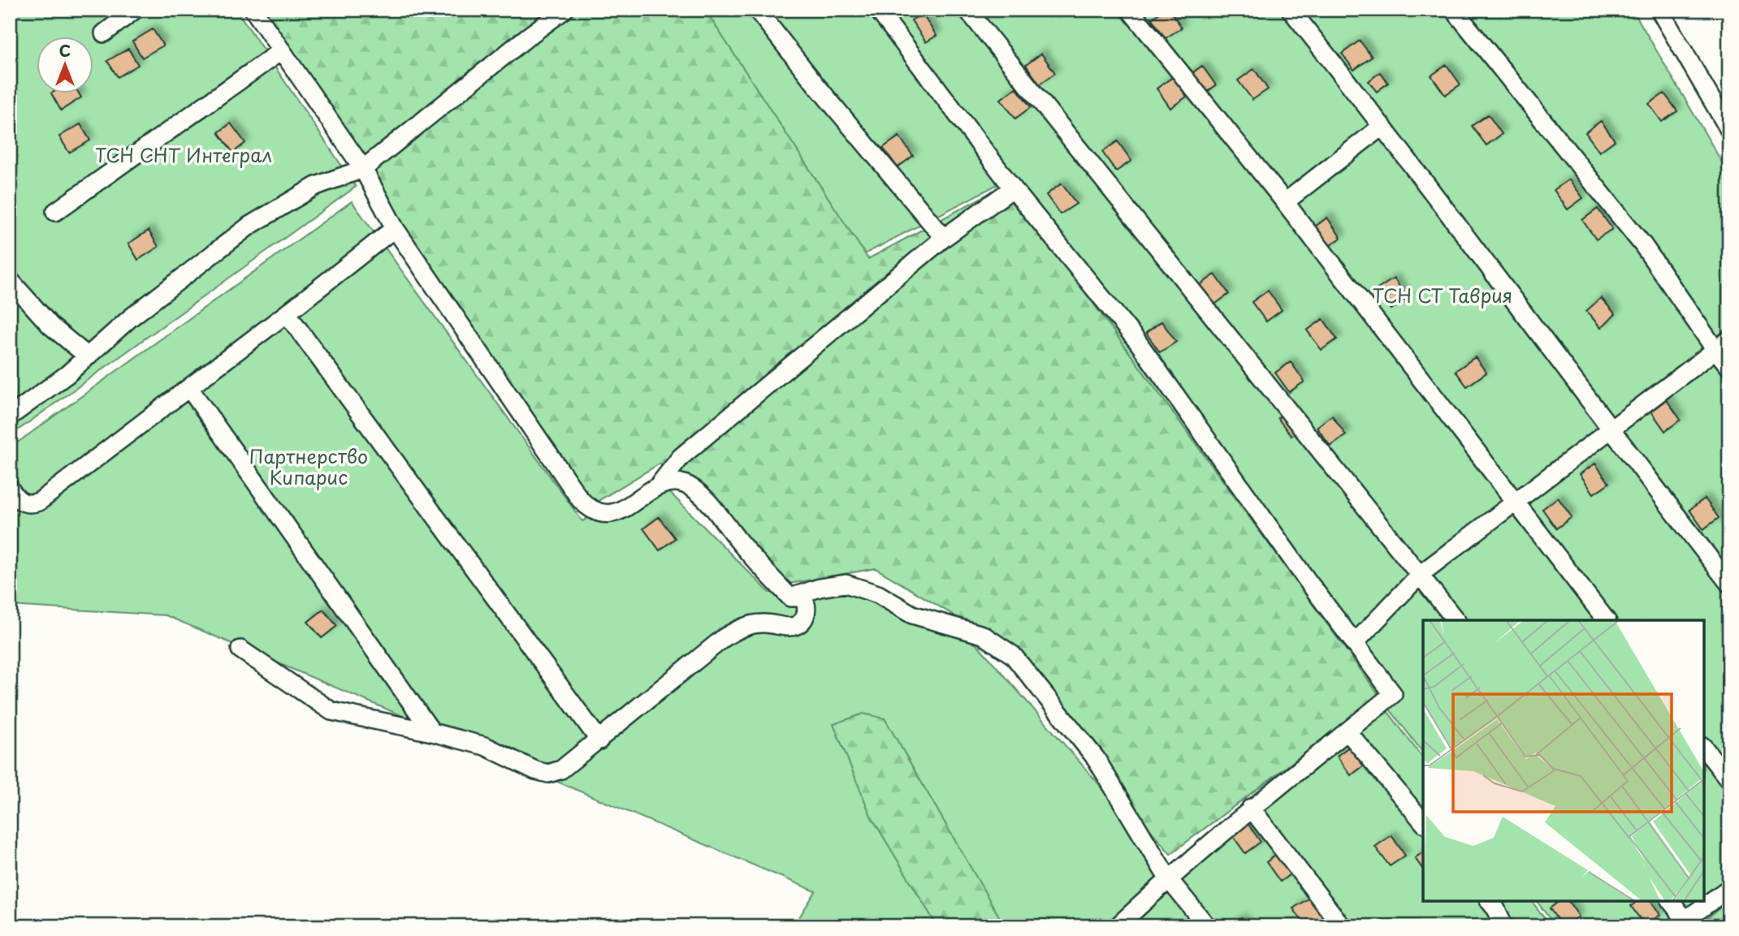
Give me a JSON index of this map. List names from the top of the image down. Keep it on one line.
{"parks":["ТСН СНТ Интеграл","ТСН СТ Таврия","Партнерство Кипарис"],"north":"top"}
